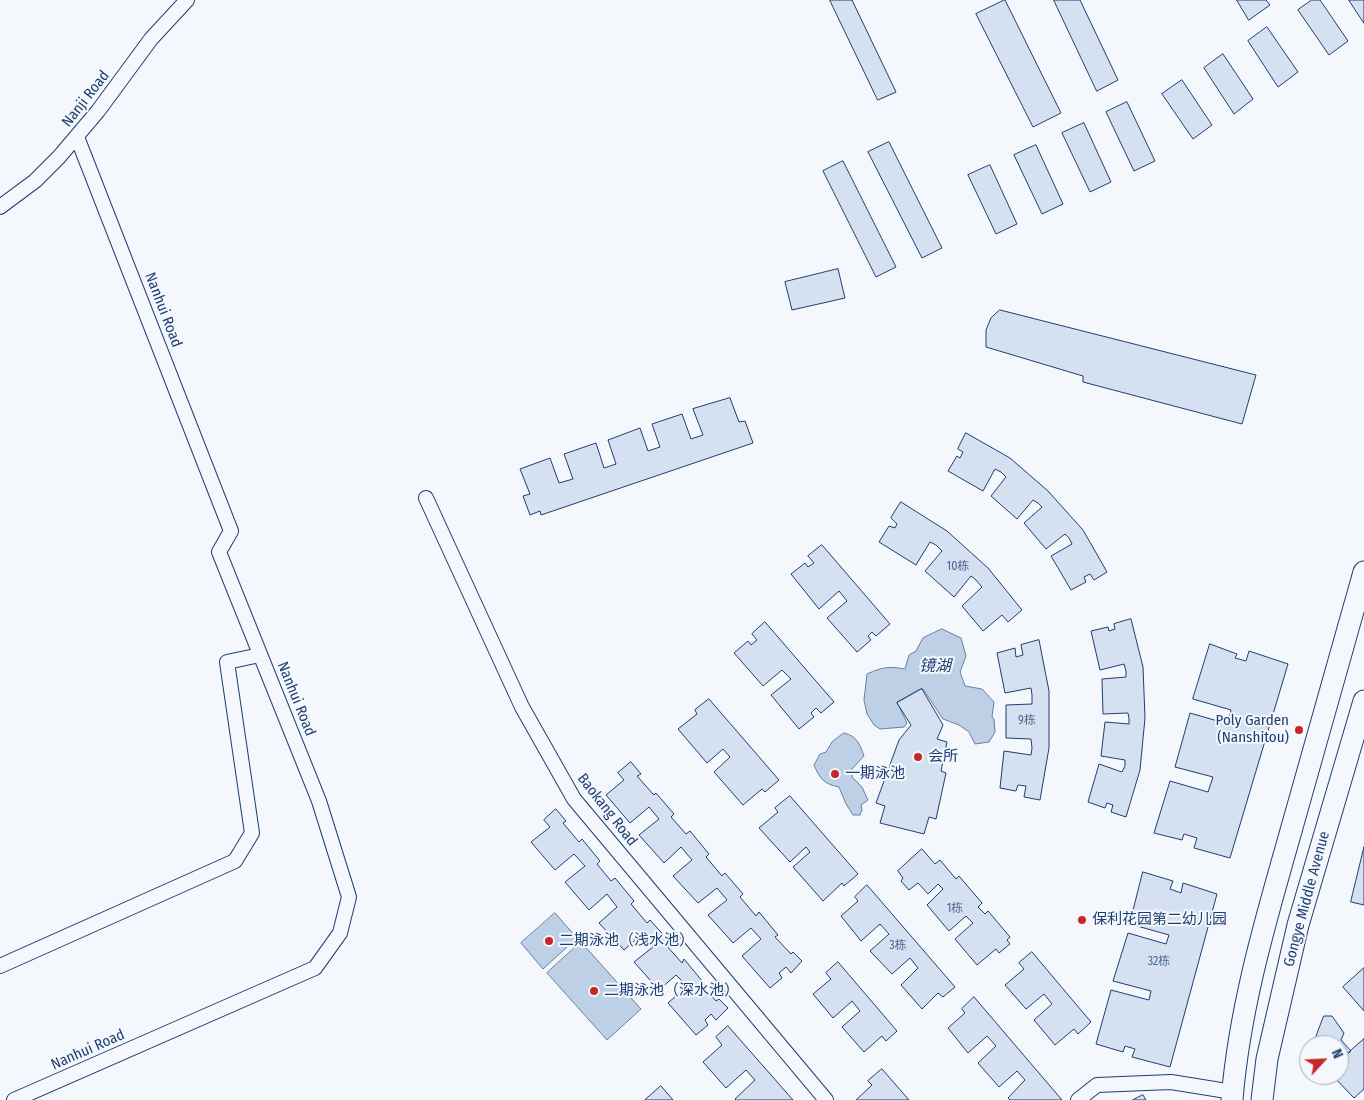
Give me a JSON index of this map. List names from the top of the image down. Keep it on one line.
{"streets":{"main road":["Gongye Middle Avenue"],"street":["Nanji Road","Nanhui Road","Baokang Road"]},"crossings":[["Nanji Road","Nanhui Road"]],"water":["镜湖"],"places":["Poly Garden (Nanshitou)","会所","一期泳池","保利花园第二幼儿园","二期泳池（浅水池）","二期泳池（深水池）"],"house_numbers":["10栋","9栋","1栋","3栋","32栋"],"north":"top right"}
